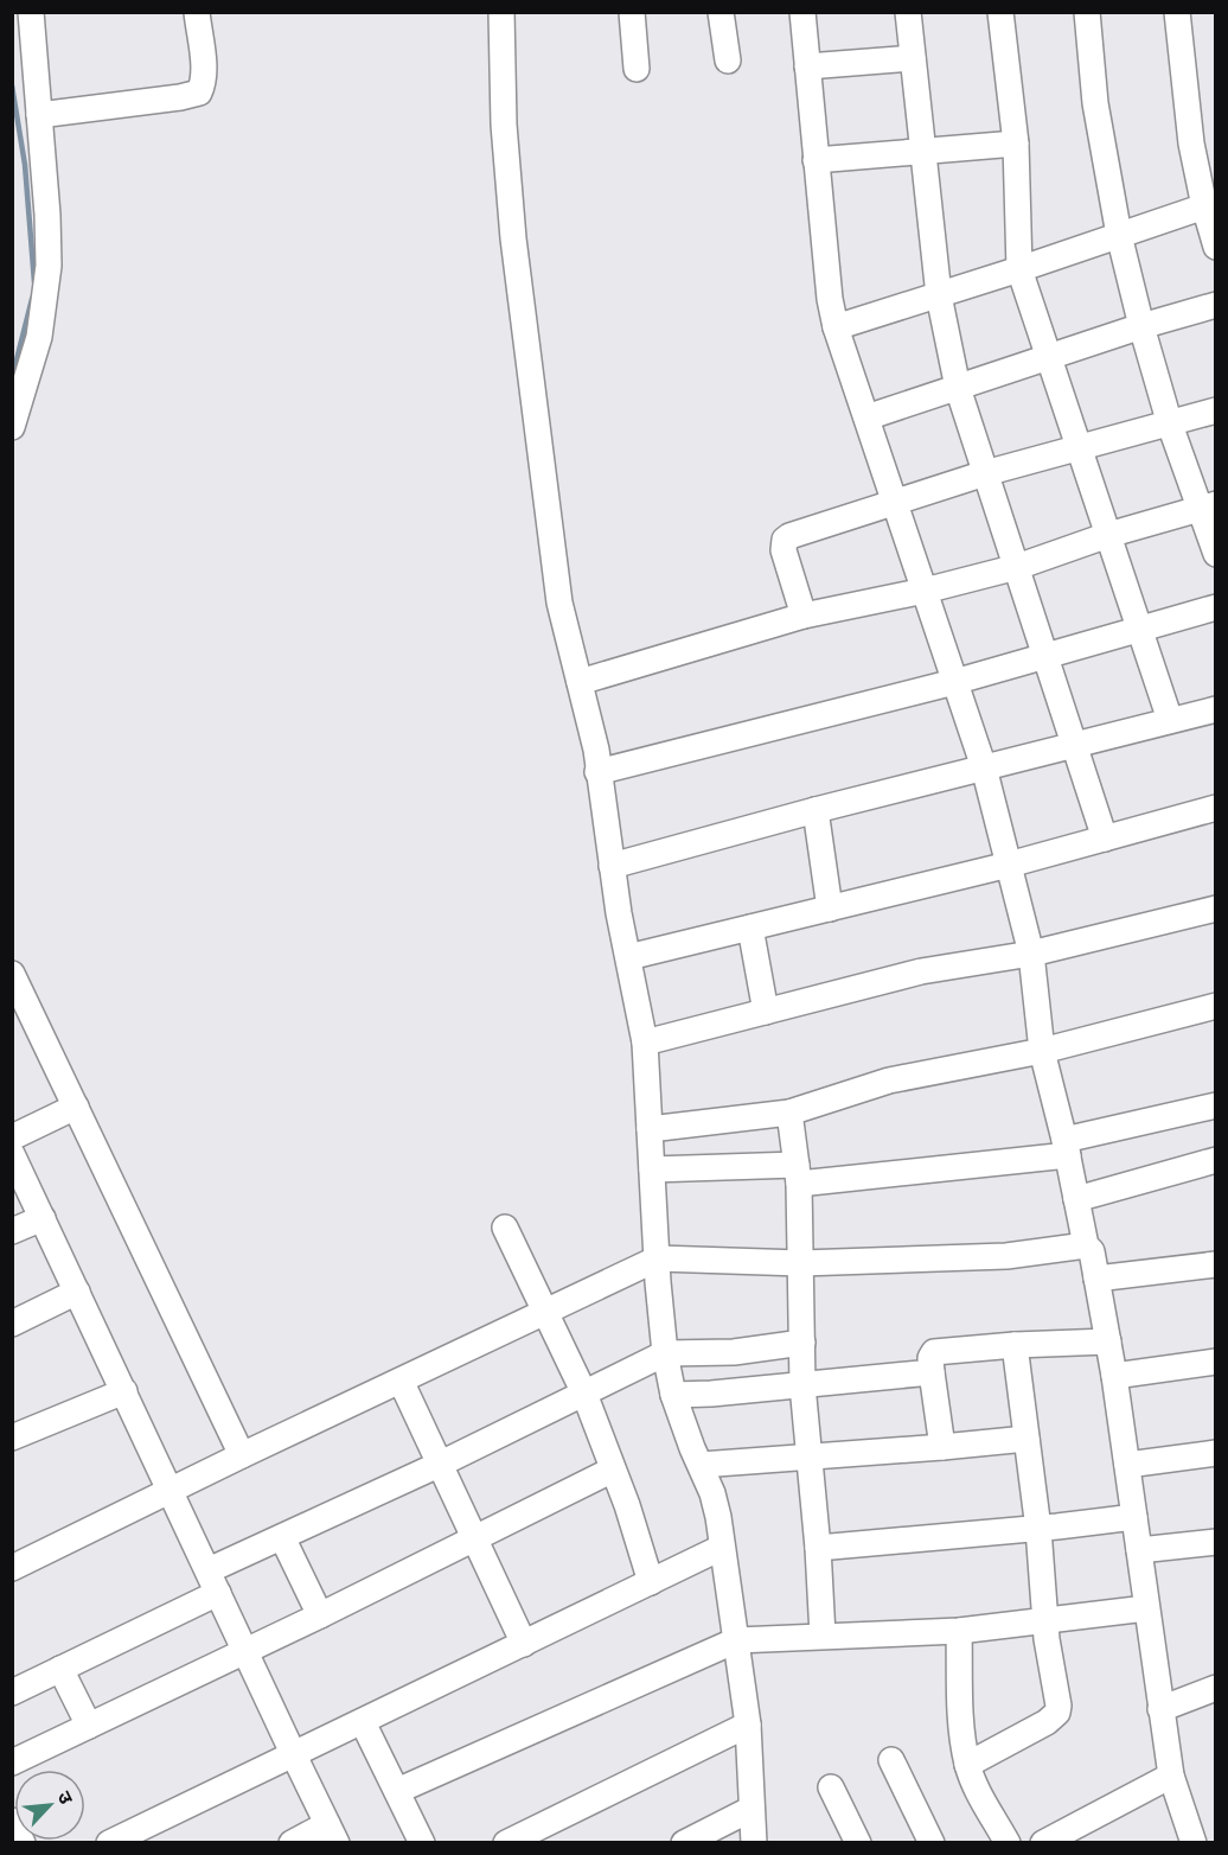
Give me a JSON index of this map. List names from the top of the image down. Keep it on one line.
{"north":"top right"}
